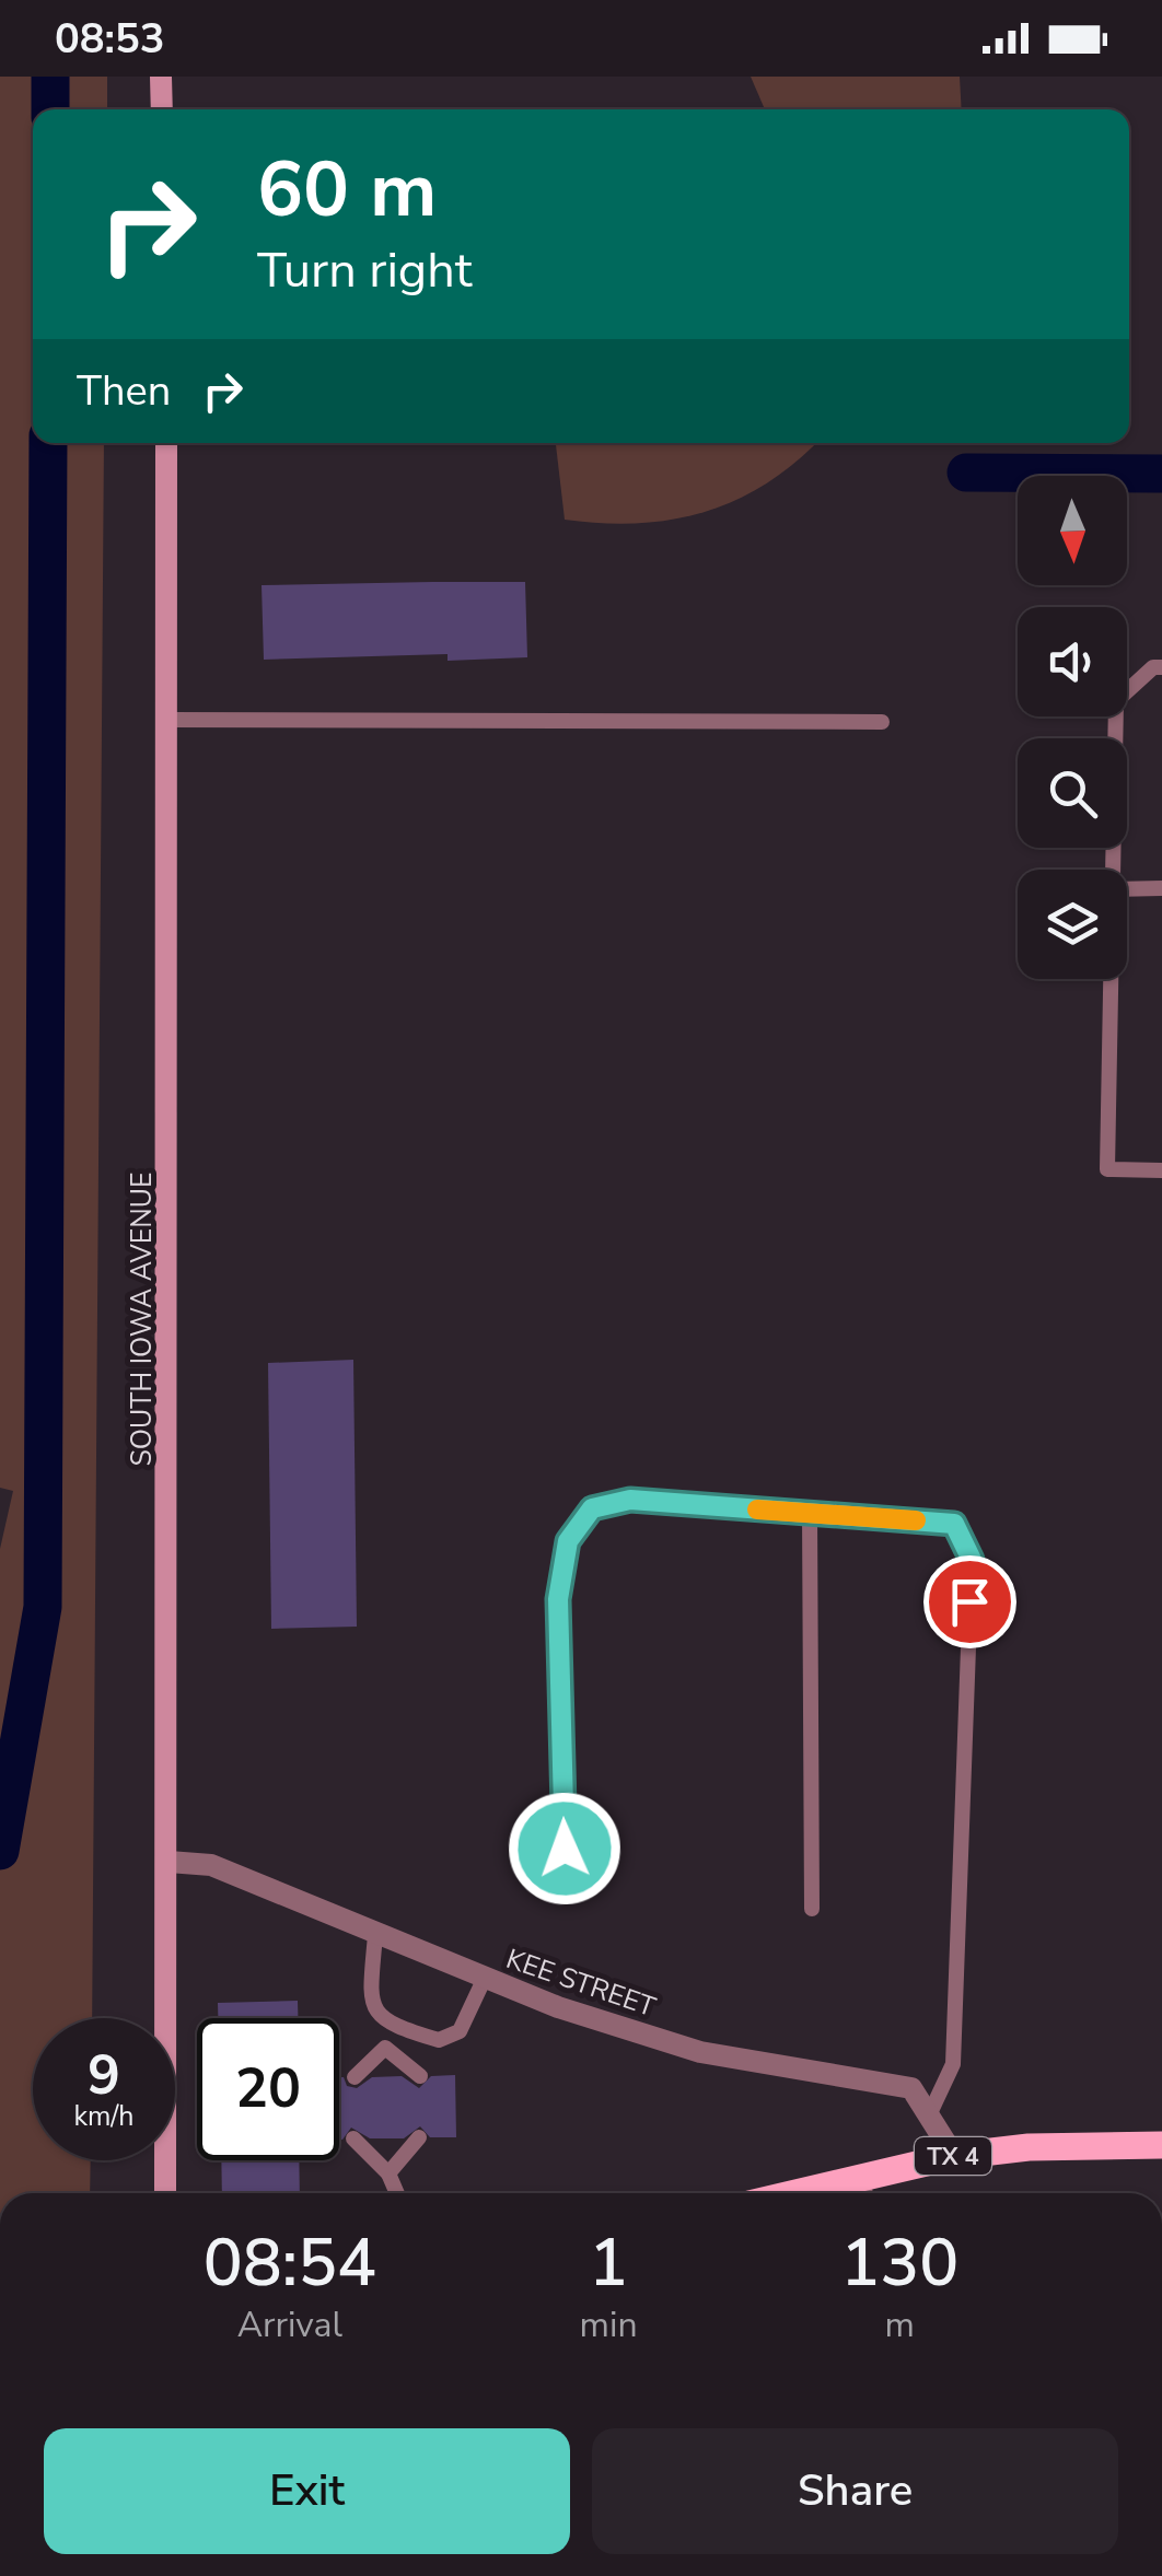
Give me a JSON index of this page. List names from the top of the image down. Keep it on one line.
{"streets":{"main road":["TX 4"],"street":["SOUTH IOWA AVENUE","KEE STREET"]},"crossings":[["SOUTH IOWA AVENUE","KEE STREET"],["KEE STREET","TX 4"]],"north":"bottom","page":{"status":"08:53","turn":["60 m","Turn right"],"then":"Then","speed":"9 km/h","limit":"20","eta":["08:54","Arrival","1","min","130","m"],"buttons":["Exit","Share"]}}
